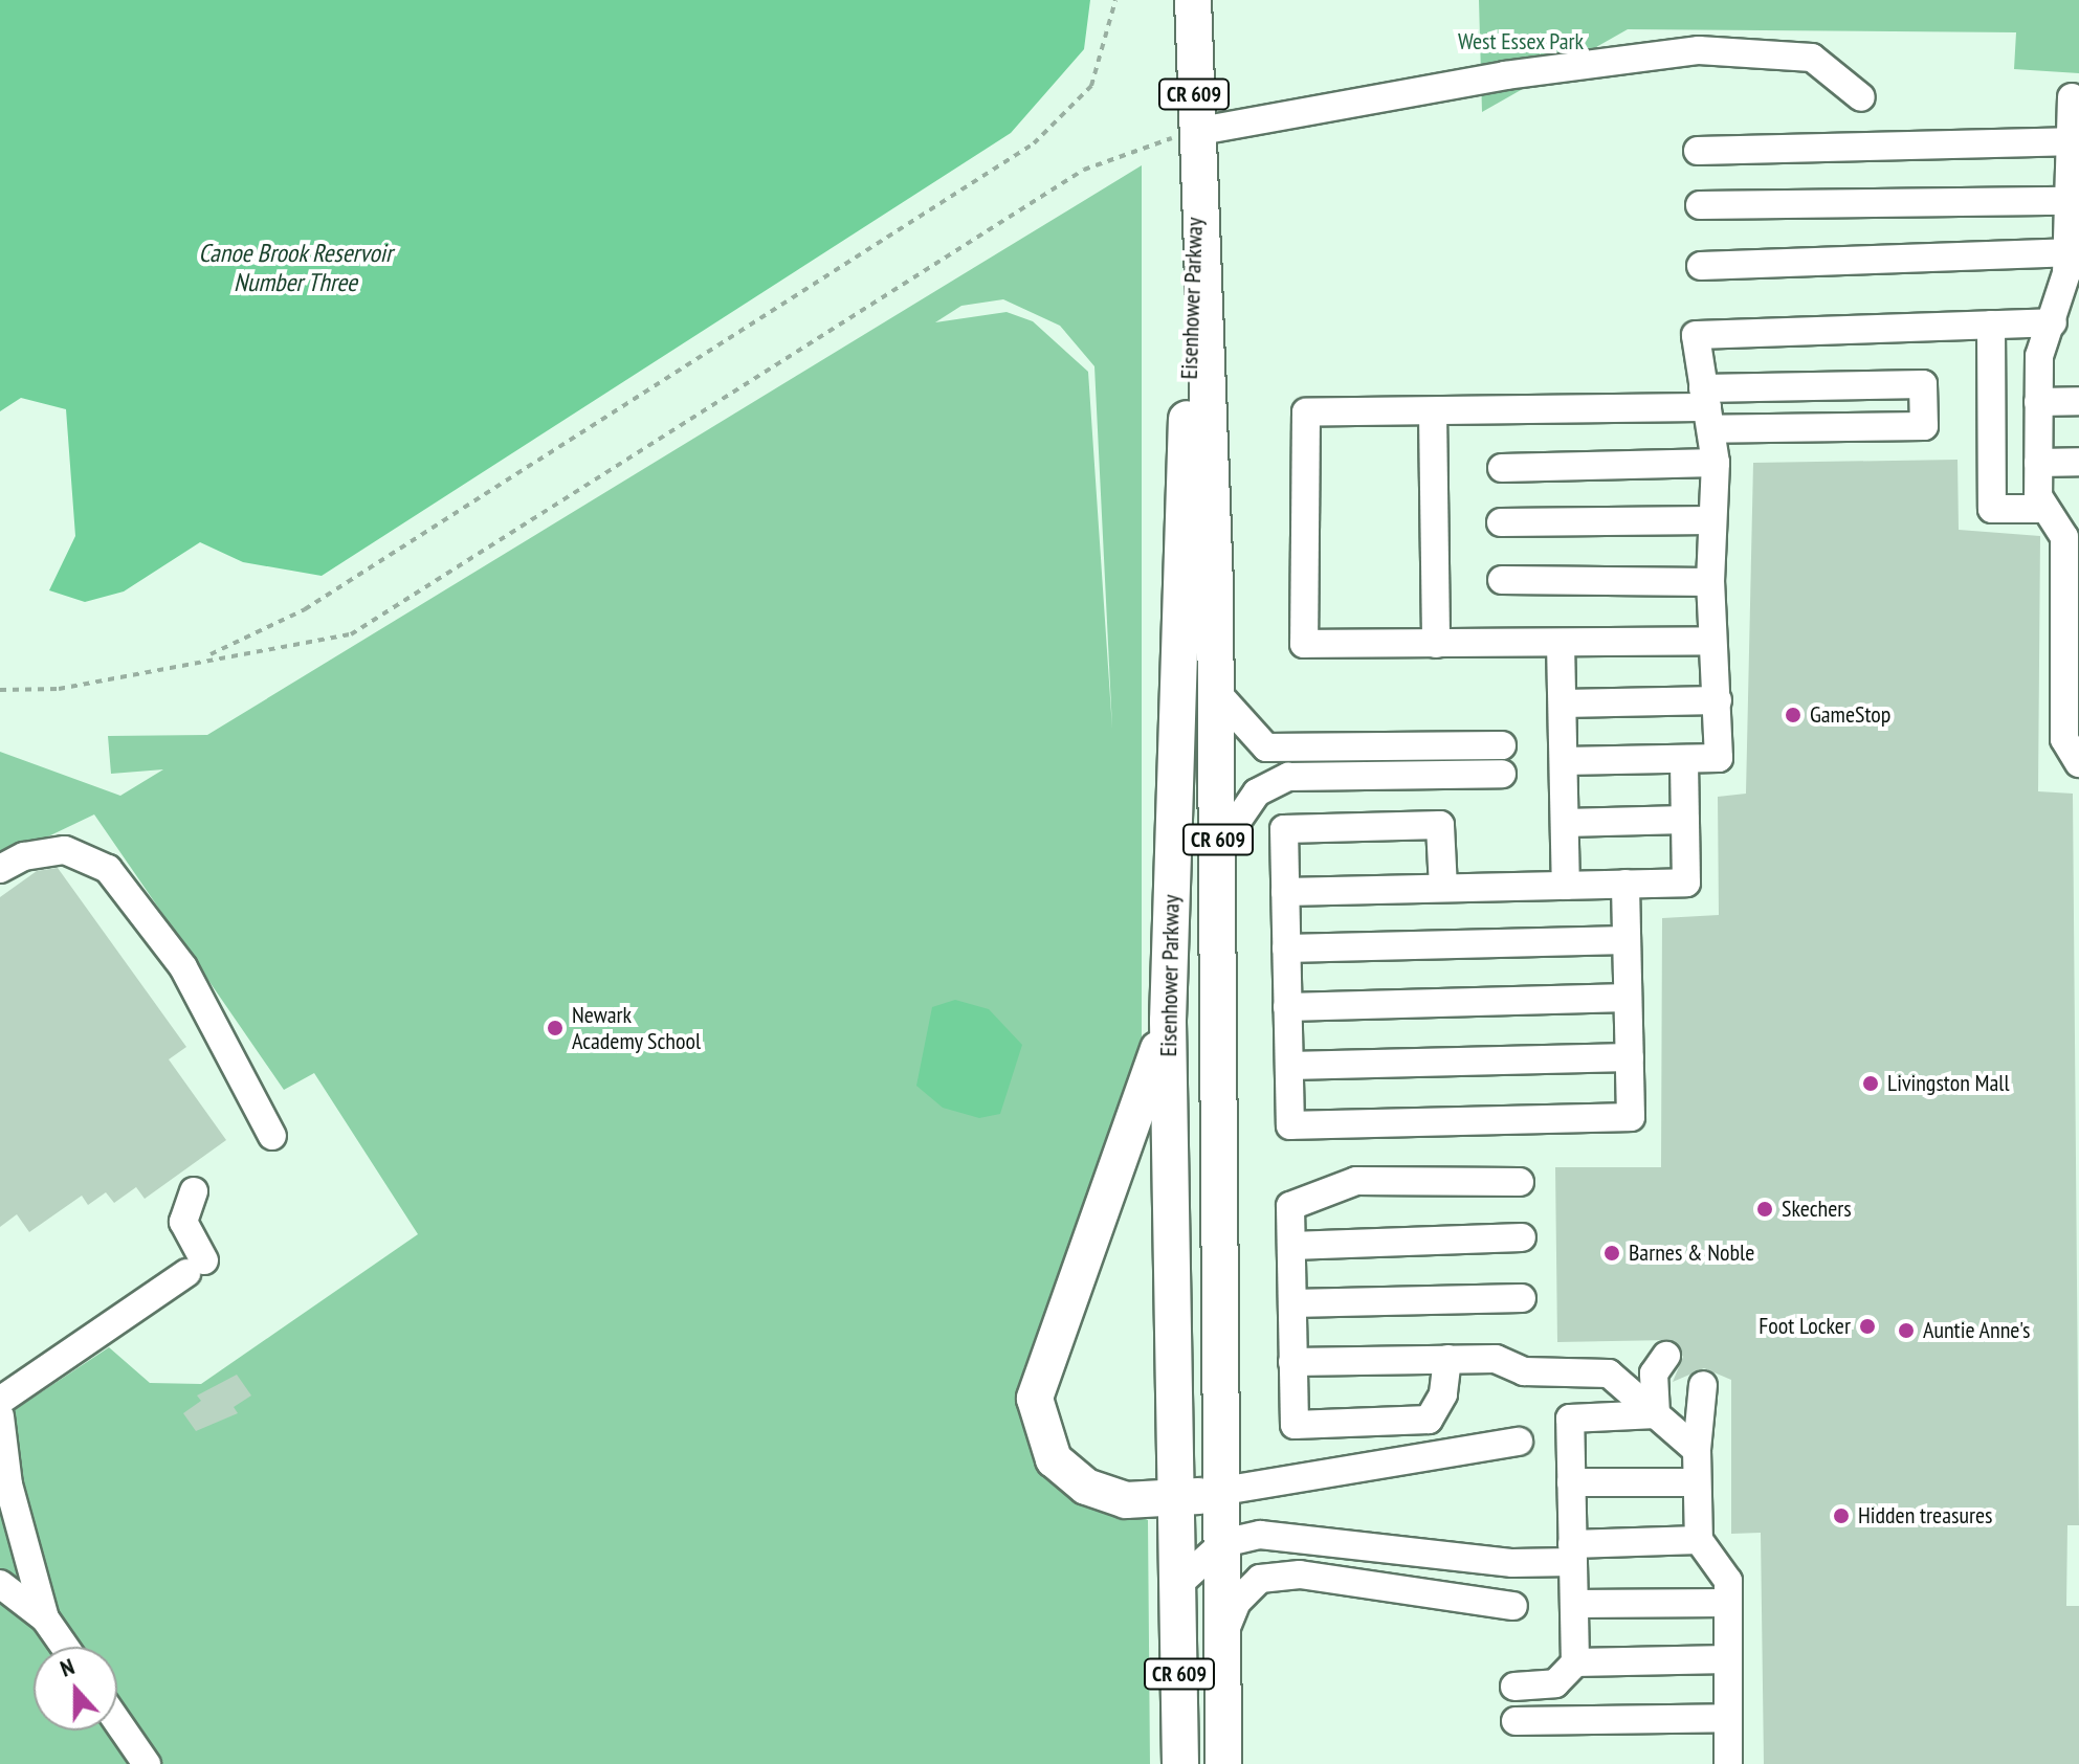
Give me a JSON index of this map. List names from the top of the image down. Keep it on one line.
{"streets":{"main road":["CR 609","Eisenhower Parkway"]},"water":["Canoe Brook Reservoir Number Three"],"parks":["West Essex Park"],"places":["GameStop","Newark Academy School","Livingston Mall","Skechers","Barnes & Noble","Foot Locker","Auntie Anne's","Hidden treasures"],"north":"top"}
